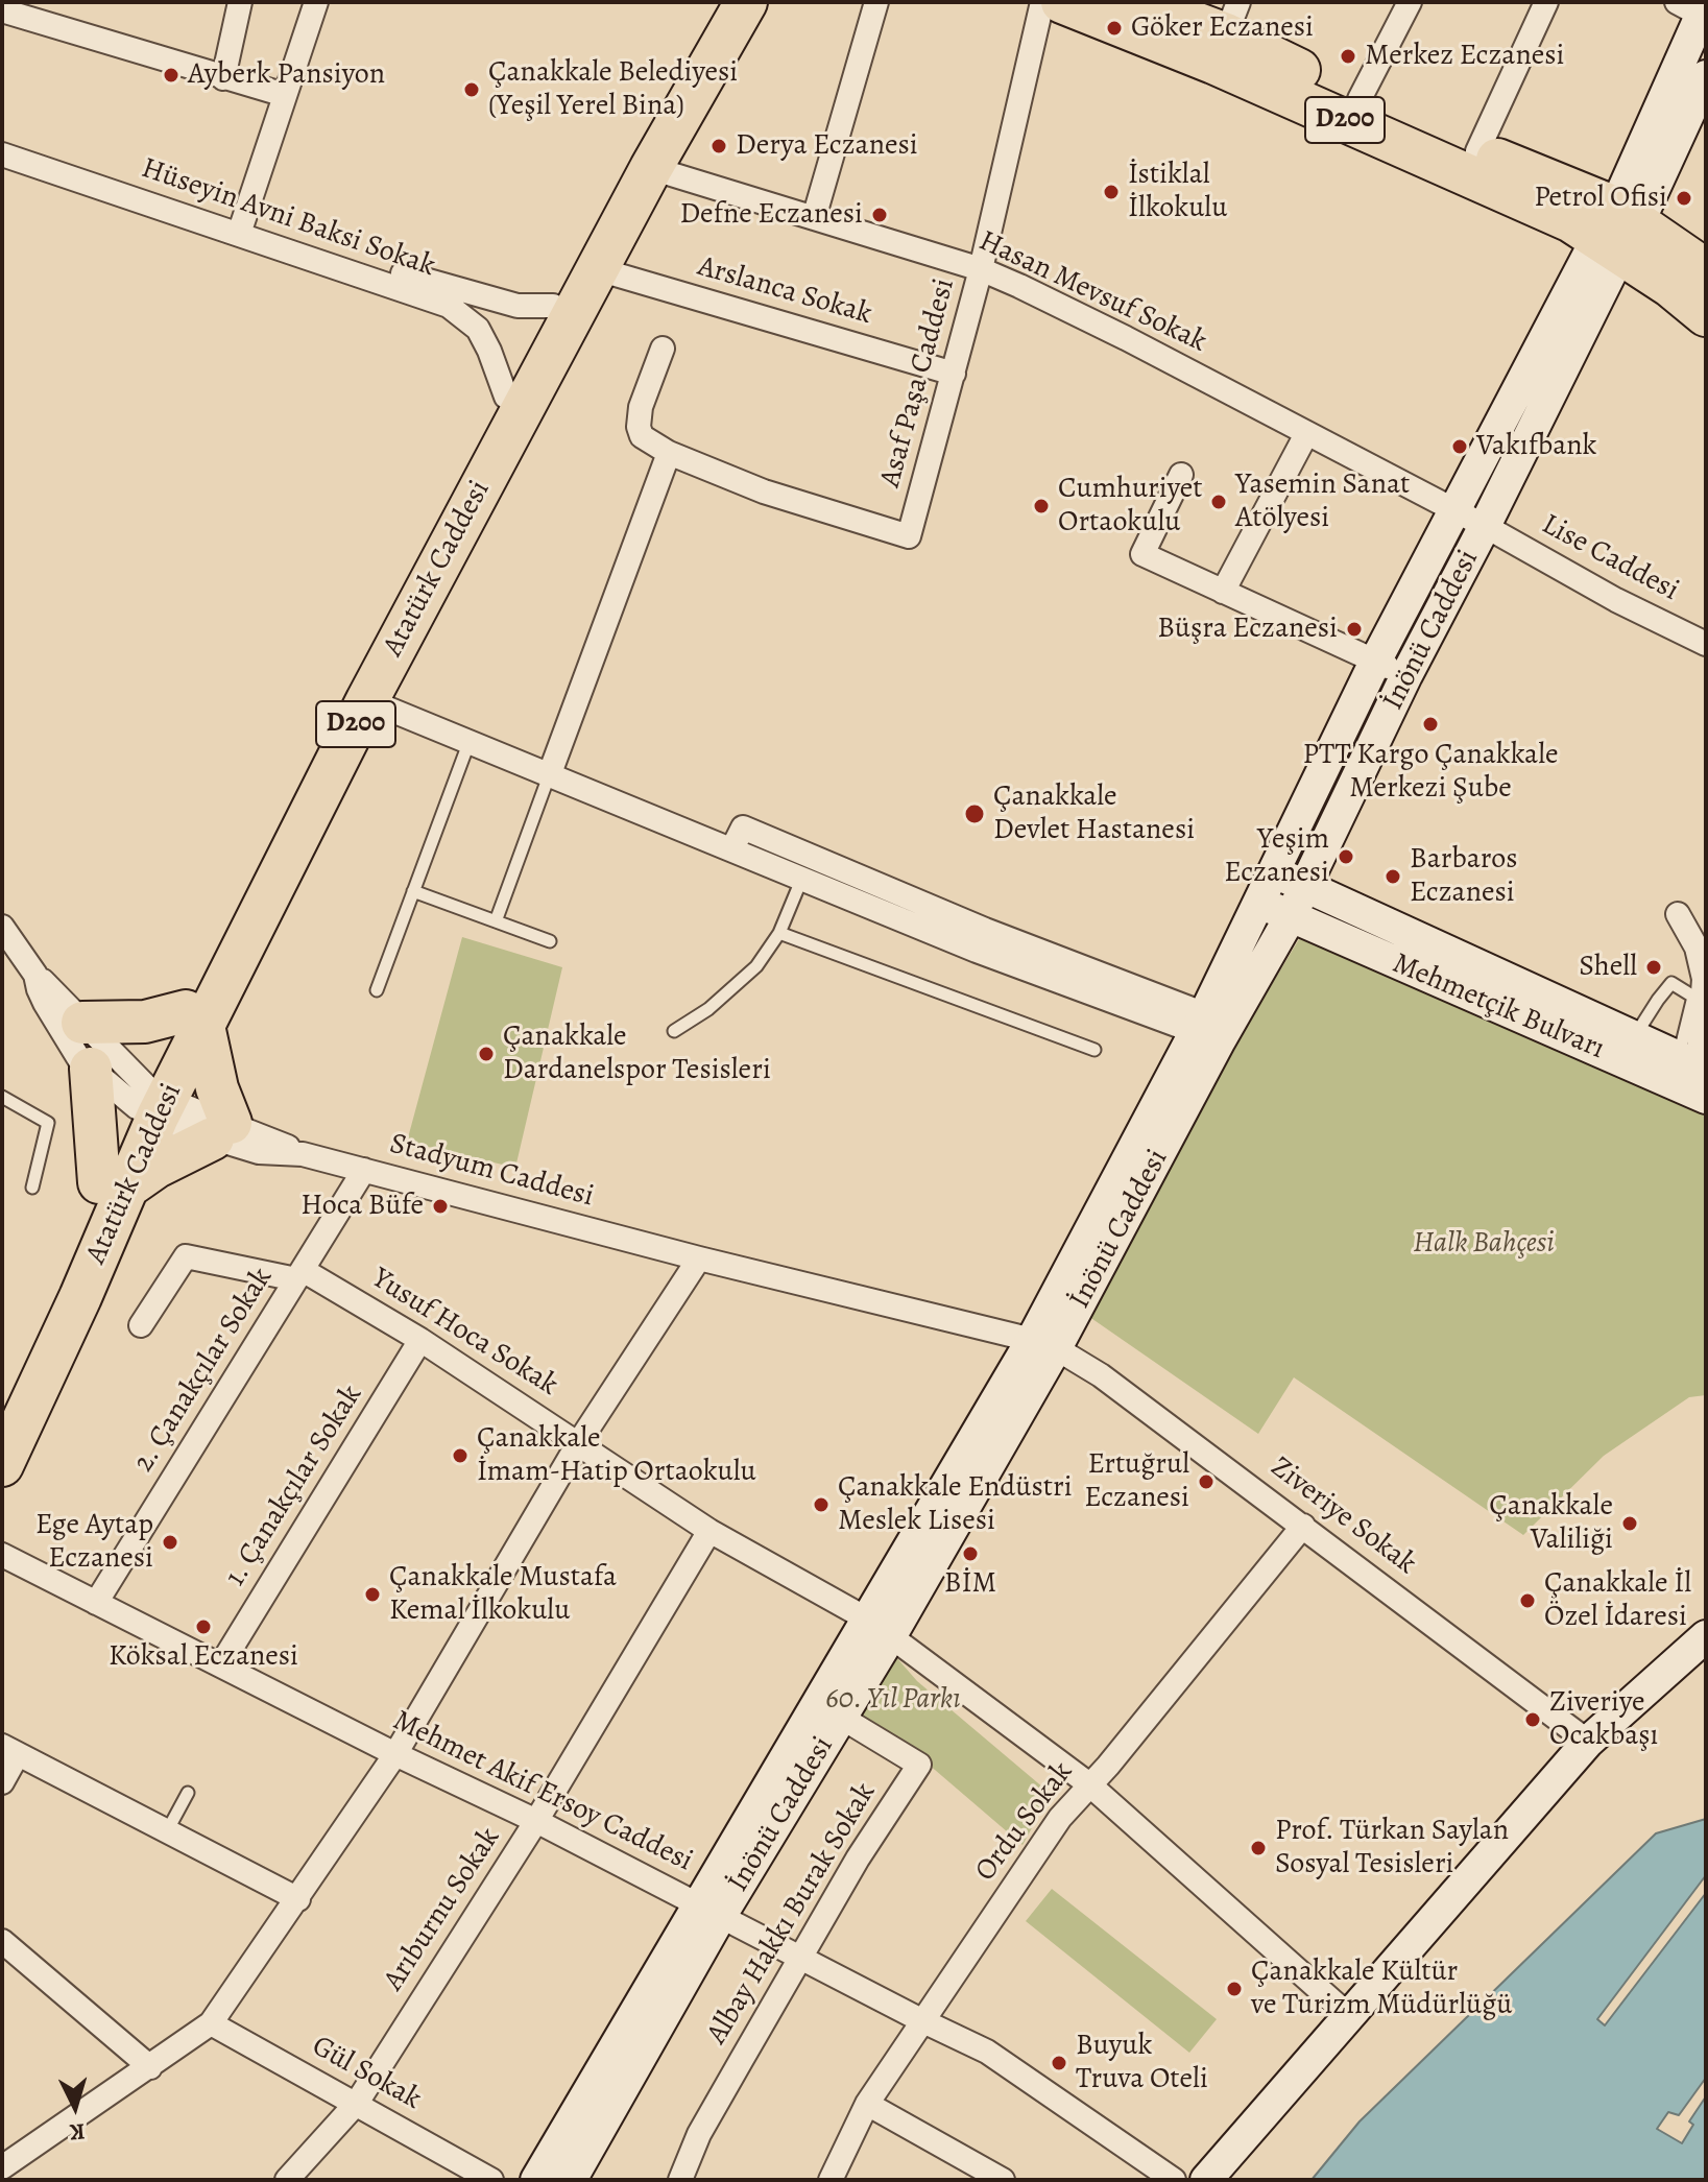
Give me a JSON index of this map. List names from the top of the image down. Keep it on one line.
{"streets":{"highway":["D200","Atatürk Caddesi"],"main road":["İnönü Caddesi","Mehmetçik Bulvarı"],"street":["Hüseyin Avni Baksi Sokak","Arslanca Sokak","Hasan Mevsuf Sokak","Asaf Paşa Caddesi","Lise Caddesi","Stadyum Caddesi","Yusuf Hoca Sokak","2. Çanakçılar Sokak","1. Çanakçılar Sokak","Ziveriye Sokak","Mehmet Akif Ersoy Caddesi","Ordu Sokak","Arıburnu Sokak","Albay Hakkı Burak Sokak","Gül Sokak"]},"crossings":[["D200","İnönü Caddesi"],["Hüseyin Avni Baksi Sokak","Atatürk Caddesi"],["Arslanca Sokak","Asaf Paşa Caddesi"],["Arslanca Sokak","Atatürk Caddesi"],["Hasan Mevsuf Sokak","Asaf Paşa Caddesi"],["Hasan Mevsuf Sokak","Lise Caddesi"],["Hasan Mevsuf Sokak","Atatürk Caddesi"],["Hasan Mevsuf Sokak","İnönü Caddesi"],["Lise Caddesi","İnönü Caddesi"],["Atatürk Caddesi","Stadyum Caddesi"],["İnönü Caddesi","Mehmetçik Bulvarı"],["İnönü Caddesi","Stadyum Caddesi"],["İnönü Caddesi","Yusuf Hoca Sokak"],["İnönü Caddesi","Ziveriye Sokak"],["İnönü Caddesi","Mehmet Akif Ersoy Caddesi"],["İnönü Caddesi","Albay Hakkı Burak Sokak"],["Stadyum Caddesi","2. Çanakçılar Sokak"],["Stadyum Caddesi","Ziveriye Sokak"],["Yusuf Hoca Sokak","2. Çanakçılar Sokak"],["Yusuf Hoca Sokak","1. Çanakçılar Sokak"],["Yusuf Hoca Sokak","Ordu Sokak"],["Yusuf Hoca Sokak","Arıburnu Sokak"],["2. Çanakçılar Sokak","Mehmet Akif Ersoy Caddesi"],["1. Çanakçılar Sokak","Mehmet Akif Ersoy Caddesi"],["Ziveriye Sokak","Ordu Sokak"],["Mehmet Akif Ersoy Caddesi","Ordu Sokak"],["Mehmet Akif Ersoy Caddesi","Arıburnu Sokak"],["Mehmet Akif Ersoy Caddesi","Albay Hakkı Burak Sokak"],["Arıburnu Sokak","Gül Sokak"]],"parks":["Halk Bahçesi","60. Yıl Parkı"],"places":["Göker Eczanesi","Merkez Eczanesi","Ayberk Pansiyon","Çanakkale Belediyesi (Yeşil Yerel Bina)","Derya Eczanesi","İstiklal İlkokulu","Petrol Ofisi","Defne Eczanesi","Vakıfbank","Yasemin Sanat Atölyesi","Cumhuriyet Ortaokulu","Büşra Eczanesi","PTT Kargo Çanakkale Merkezi Şube","Çanakkale Devlet Hastanesi","Yeşim Eczanesi","Barbaros Eczanesi","Shell","Çanakkale Dardanelspor Tesisleri","Hoca Büfe","Çanakkale İmam-Hatip Ortaokulu","Ertuğrul Eczanesi","Çanakkale Endüstri Meslek Lisesi","Çanakkale Valiliği","Ege Aytap Eczanesi","BİM","Çanakkale Mustafa Kemal İlkokulu","Çanakkale İl Özel İdaresi","Köksal Eczanesi","Ziveriye Ocakbaşı","Prof. Türkan Saylan Sosyal Tesisleri","Çanakkale Kültür ve Turizm Müdürlüğü","Buyuk Truva Oteli"],"north":"bottom"}
